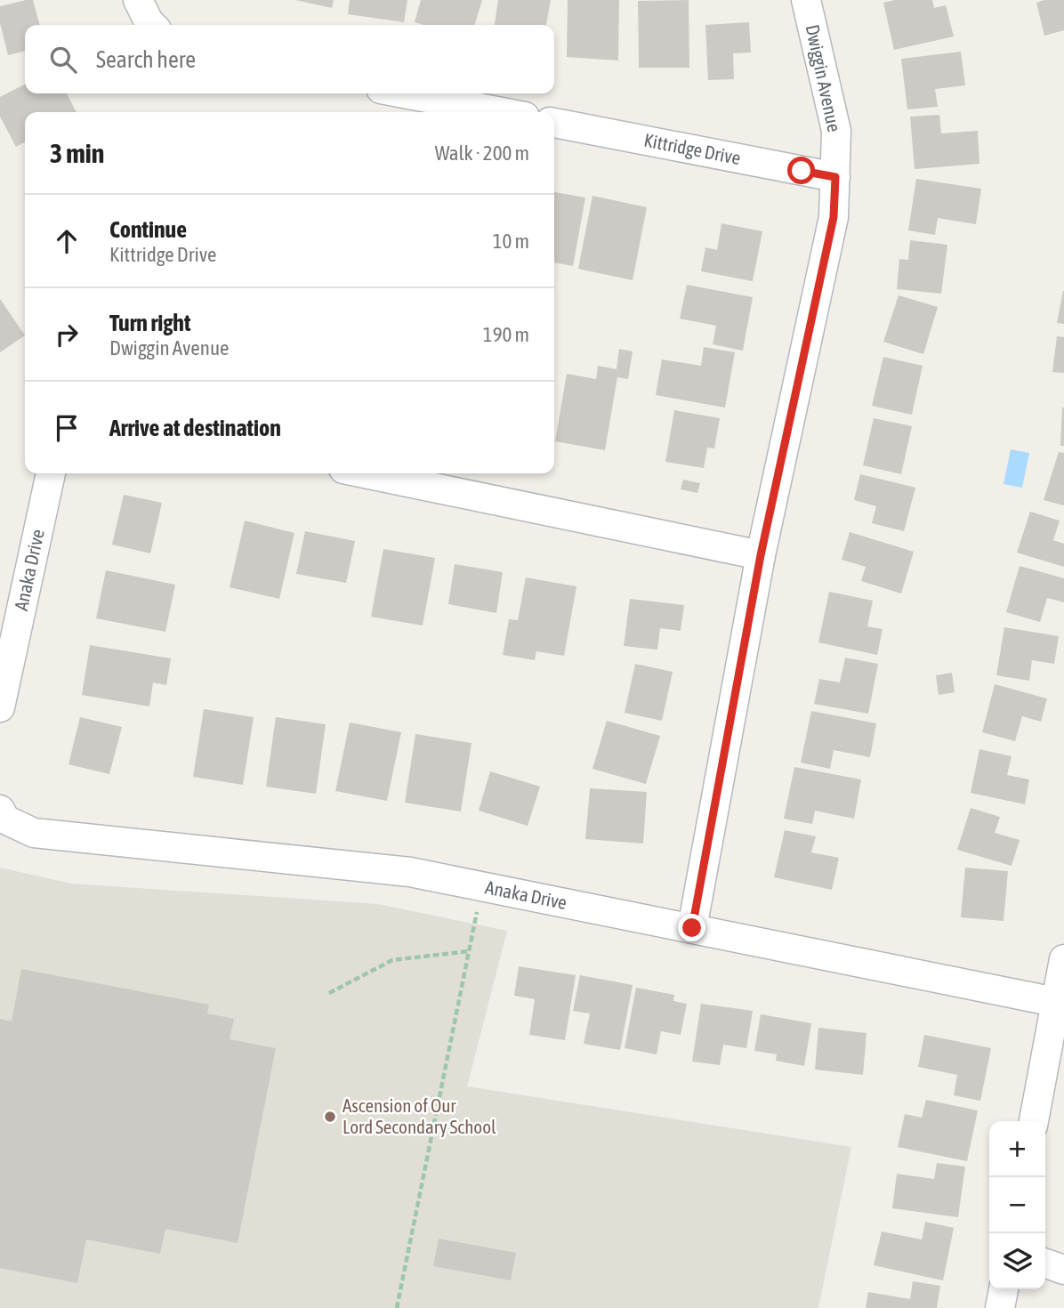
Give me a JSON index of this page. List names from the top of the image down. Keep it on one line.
{"streets":{"street":["Dwiggin Avenue","Kittridge Drive","Anaka Drive"]},"crossings":[["Dwiggin Avenue","Kittridge Drive"],["Dwiggin Avenue","Anaka Drive"]],"places":["Ascension of Our Lord Secondary School"],"page":{"search":"Search here","heading":["3 min","Walk · 200 m"],"list":[["Continue","Kittridge Drive","10 m"],["Turn right","Dwiggin Avenue","190 m"],"Arrive at destination"],"map_buttons":["+","−"]}}
